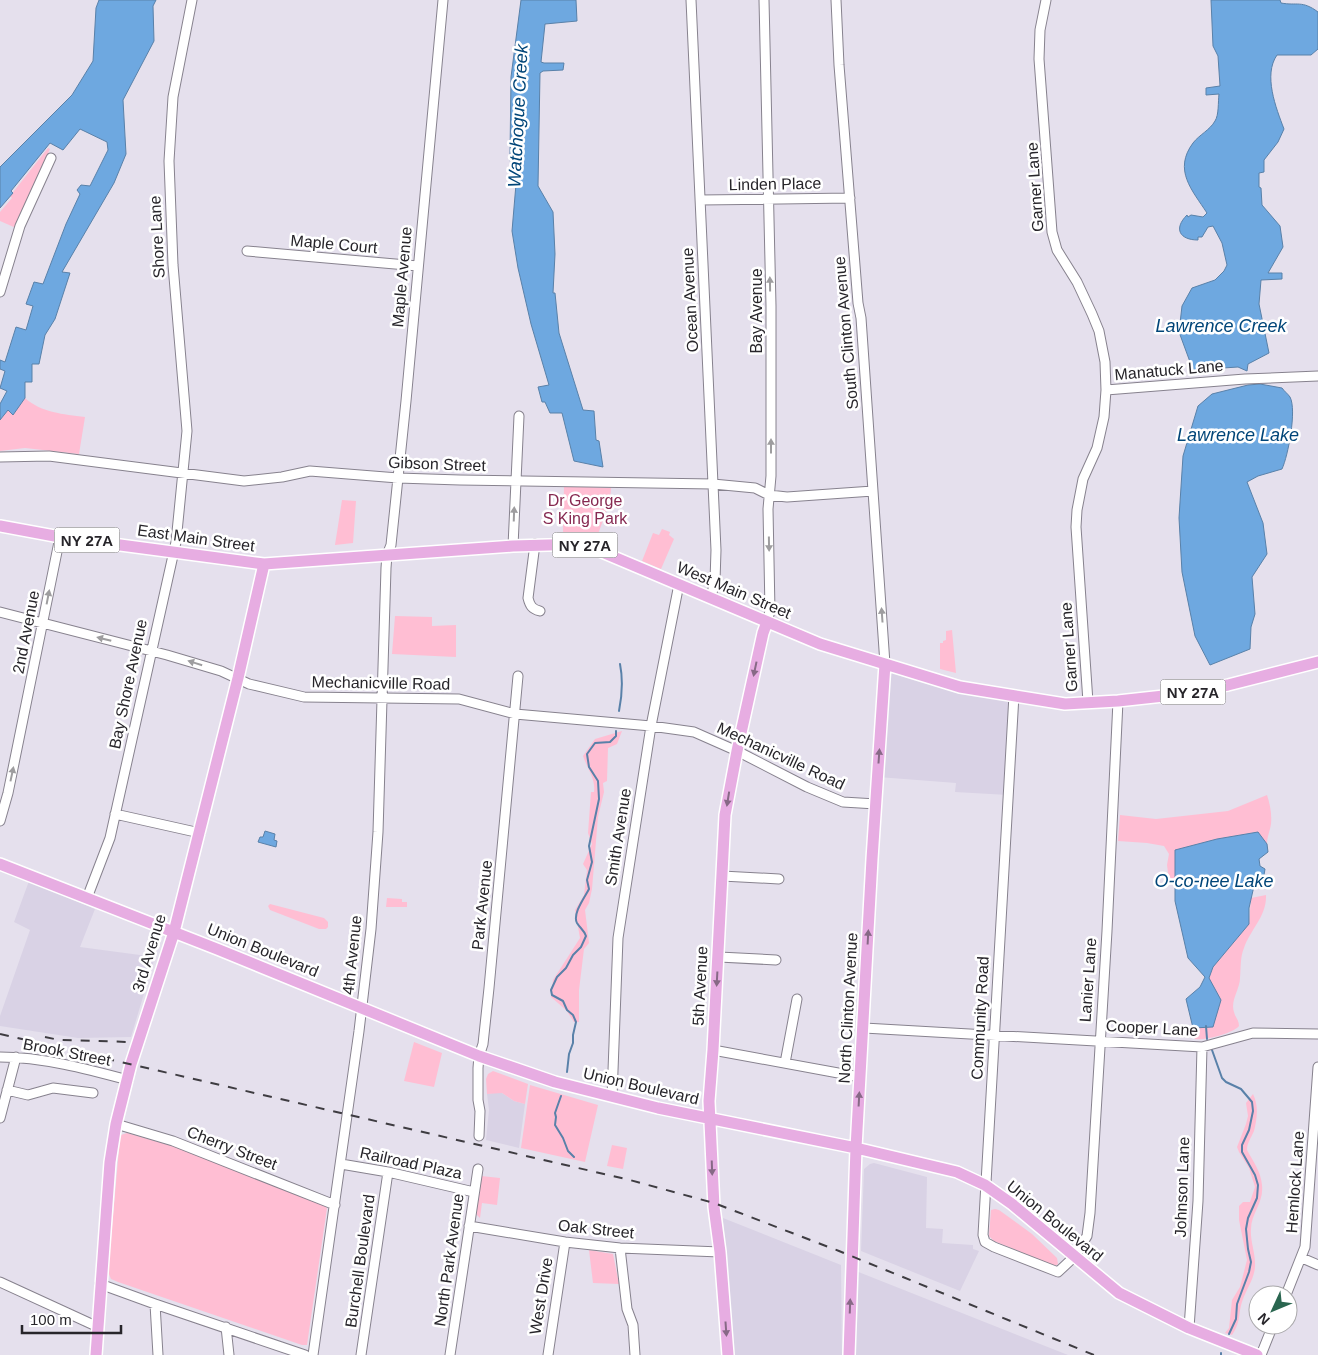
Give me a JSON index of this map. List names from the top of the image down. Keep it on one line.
{"streets":{"main road":["East Main Street","NY 27A","West Main Street","Union Boulevard","3rd Avenue","5th Avenue","North Clinton Avenue"],"street":["Linden Place","Garner Lane","Shore Lane","Maple Court","Maple Avenue","Ocean Avenue","Bay Avenue","South Clinton Avenue","Manatuck Lane","Gibson Street","2nd Avenue","Mechanicville Road","Bay Shore Avenue","Smith Avenue","Park Avenue","4th Avenue","Lanier Lane","Community Road","Cooper Lane","Brook Street","Cherry Street","Railroad Plaza","Hemlock Lane","Johnson Lane","Oak Street","North Park Avenue","Burchell Boulevard","West Drive"]},"crossings":[["Linden Place","Ocean Avenue"],["Linden Place","Bay Avenue"],["Linden Place","South Clinton Avenue"],["Garner Lane","Manatuck Lane"],["Garner Lane","NY 27A"],["Garner Lane","West Main Street"],["Shore Lane","Gibson Street"],["Shore Lane","Bay Shore Avenue"],["Maple Court","Maple Avenue"],["Maple Avenue","Gibson Street"],["Maple Avenue","East Main Street"],["Maple Avenue","West Main Street"],["Maple Avenue","4th Avenue"],["Ocean Avenue","Gibson Street"],["Ocean Avenue","West Main Street"],["Bay Avenue","Gibson Street"],["Bay Avenue","West Main Street"],["Bay Avenue","5th Avenue"],["South Clinton Avenue","Gibson Street"],["South Clinton Avenue","West Main Street"],["South Clinton Avenue","North Clinton Avenue"],["Gibson Street","Bay Shore Avenue"],["East Main Street","West Main Street"],["East Main Street","2nd Avenue"],["East Main Street","Bay Shore Avenue"],["East Main Street","3rd Avenue"],["East Main Street","4th Avenue"],["NY 27A","West Main Street"],["NY 27A","Lanier Lane"],["West Main Street","Smith Avenue"],["West Main Street","4th Avenue"],["West Main Street","5th Avenue"],["West Main Street","North Clinton Avenue"],["West Main Street","Community Road"],["2nd Avenue","Mechanicville Road"],["Mechanicville Road","Bay Shore Avenue"],["Mechanicville Road","Smith Avenue"],["Mechanicville Road","Park Avenue"],["Mechanicville Road","3rd Avenue"],["Mechanicville Road","4th Avenue"],["Mechanicville Road","5th Avenue"],["Mechanicville Road","North Clinton Avenue"],["Bay Shore Avenue","Union Boulevard"],["Smith Avenue","Union Boulevard"],["Park Avenue","Union Boulevard"],["Union Boulevard","3rd Avenue"],["Union Boulevard","4th Avenue"],["Union Boulevard","Lanier Lane"],["Union Boulevard","5th Avenue"],["Union Boulevard","North Clinton Avenue"],["Union Boulevard","Community Road"],["Union Boulevard","Johnson Lane"],["3rd Avenue","Brook Street"],["3rd Avenue","Cherry Street"],["4th Avenue","Cherry Street"],["4th Avenue","Railroad Plaza"],["Lanier Lane","Community Road"],["Lanier Lane","Cooper Lane"],["5th Avenue","Oak Street"],["North Clinton Avenue","Cooper Lane"],["Community Road","Cooper Lane"],["Cooper Lane","Johnson Lane"],["Railroad Plaza","North Park Avenue"],["Railroad Plaza","Burchell Boulevard"],["Oak Street","North Park Avenue"],["Oak Street","West Drive"]],"one_way":["2nd Avenue","5th Avenue","North Clinton Avenue"],"water":["Watchogue Creek","Lawrence Creek","Lawrence Lake","O-co-nee Lake"],"parks":["Dr George S King Park"],"scale_bar":"100 m","north":"bottom left"}
